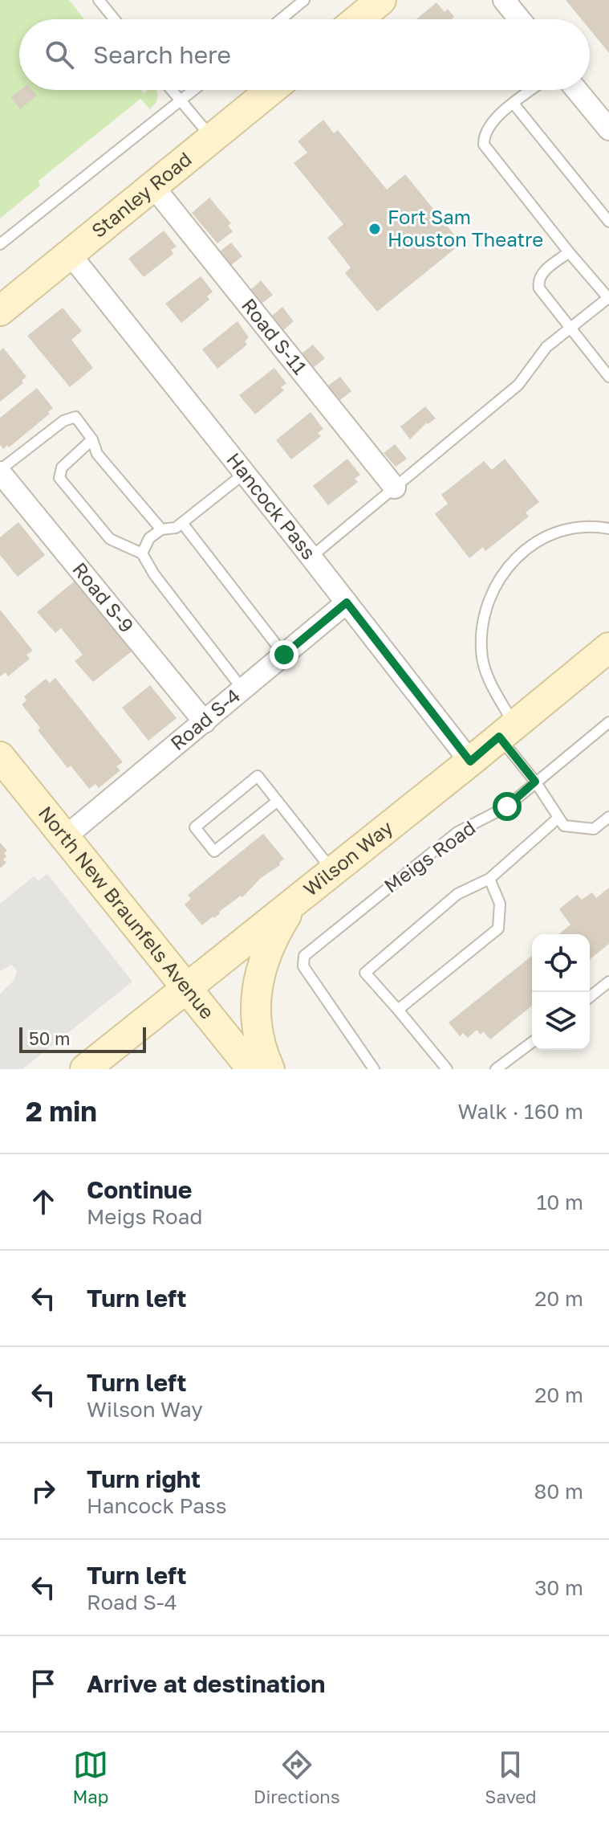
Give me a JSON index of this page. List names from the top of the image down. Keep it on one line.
{"streets":{"street":["Stanley Road","Road S-11","Hancock Pass","Road S-9","Road S-4","Wilson Way","North New Braunfels Avenue"],"lane":["Meigs Road"]},"crossings":[["Stanley Road","Road S-11"],["Stanley Road","Hancock Pass"],["Hancock Pass","Road S-4"],["Hancock Pass","Wilson Way"],["Road S-9","Road S-4"],["Road S-4","North New Braunfels Avenue"],["Wilson Way","North New Braunfels Avenue"]],"places":["Fort Sam Houston Theatre"],"scale_bar":"50 m","page":{"search":"Search here","scale":"50 m","heading":["2 min","Walk · 160 m"],"list":[["Continue","Meigs Road","10 m"],["Turn left","20 m"],["Turn left","Wilson Way","20 m"],["Turn right","Hancock Pass","80 m"],["Turn left","Road S-4","30 m"],"Arrive at destination"],"nav":["Map","Directions","Saved"]}}
